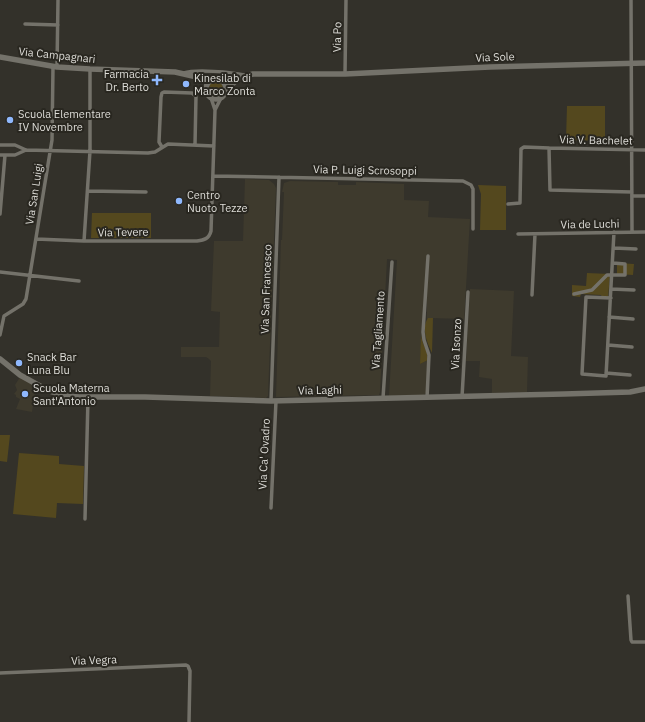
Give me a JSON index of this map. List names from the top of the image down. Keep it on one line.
{"streets":{"main road":["Via Campagnari","Via Sole","Via Laghi"],"street":["Via Po","Via V. Bachelet","Via P. Luigi Scrosoppi","Via San Luigi","Via de Luchi","Via Tevere","Via San Francesco","Via Tagliamento","Via Isonzo","Via Ca' Ovadro","Via Vegra"]},"crossings":[["Via Po","Via Campagnari"],["Via Po","Via Sole"],["Via Campagnari","Via Sole"],["Via Campagnari","Via San Luigi"],["Via P. Luigi Scrosoppi","Via Tevere"],["Via P. Luigi Scrosoppi","Via San Francesco"],["Via San Luigi","Via Tevere"],["Via San Francesco","Via Laghi"],["Via San Francesco","Via Ca' Ovadro"],["Via Tagliamento","Via Laghi"],["Via Isonzo","Via Laghi"],["Via Laghi","Via Ca' Ovadro"]],"places":{"health":["Farmacia Dr. Berto"],"other":["Kinesilab di Marco Zonta","Scuola Elementare IV Novembre","Centro Nuoto Tezze","Snack Bar Luna Blu","Scuola Materna Sant'Antonio"]}}
